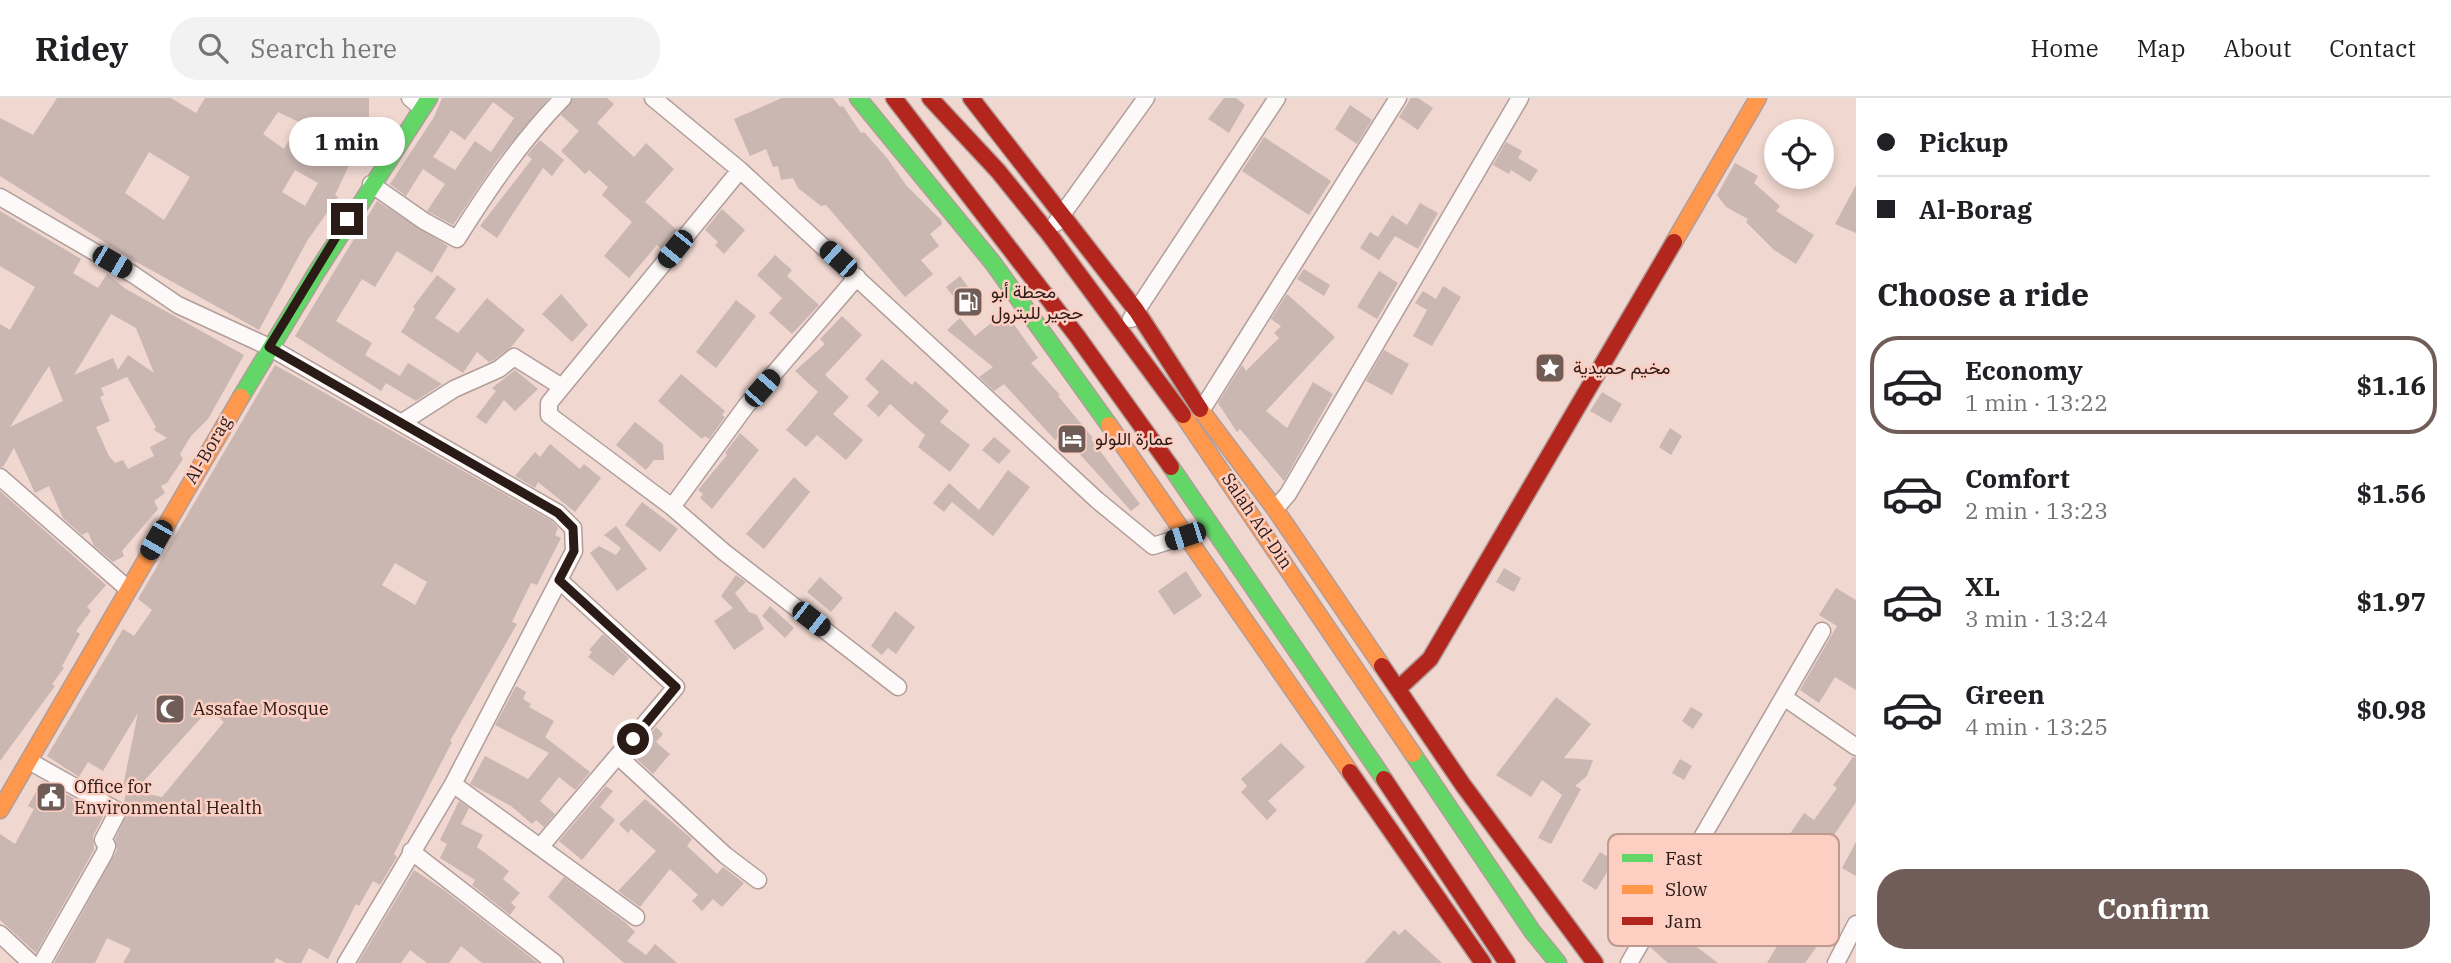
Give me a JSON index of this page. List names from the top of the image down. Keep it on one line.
{"streets":{"main road":["Al-Borag","Salah Ad-Din"]},"places":{"fuel station":["محطة أبو حجير للبترول"],"place":["مخيم حميدية"],"hotel":["عمارة اللولو"],"mosque":["Assafae Mosque"],"public building":["Office for Environmental Health"]},"legend":["Fast","Slow","Jam"],"page":{"header":"Ridey","search":"Search here","nav":["Home","Map","About","Contact"],"banner":["Pickup","Al-Borag"],"bubble":"1 min","heading":"Choose a ride","list":[{"name":"Economy","note":"1 min · 13:22","value":"$1.16"},{"name":"Comfort","note":"2 min · 13:23","value":"$1.56"},{"name":"XL","note":"3 min · 13:24","value":"$1.97"},{"name":"Green","note":"4 min · 13:25","value":"$0.98"}],"buttons":"Confirm"}}
